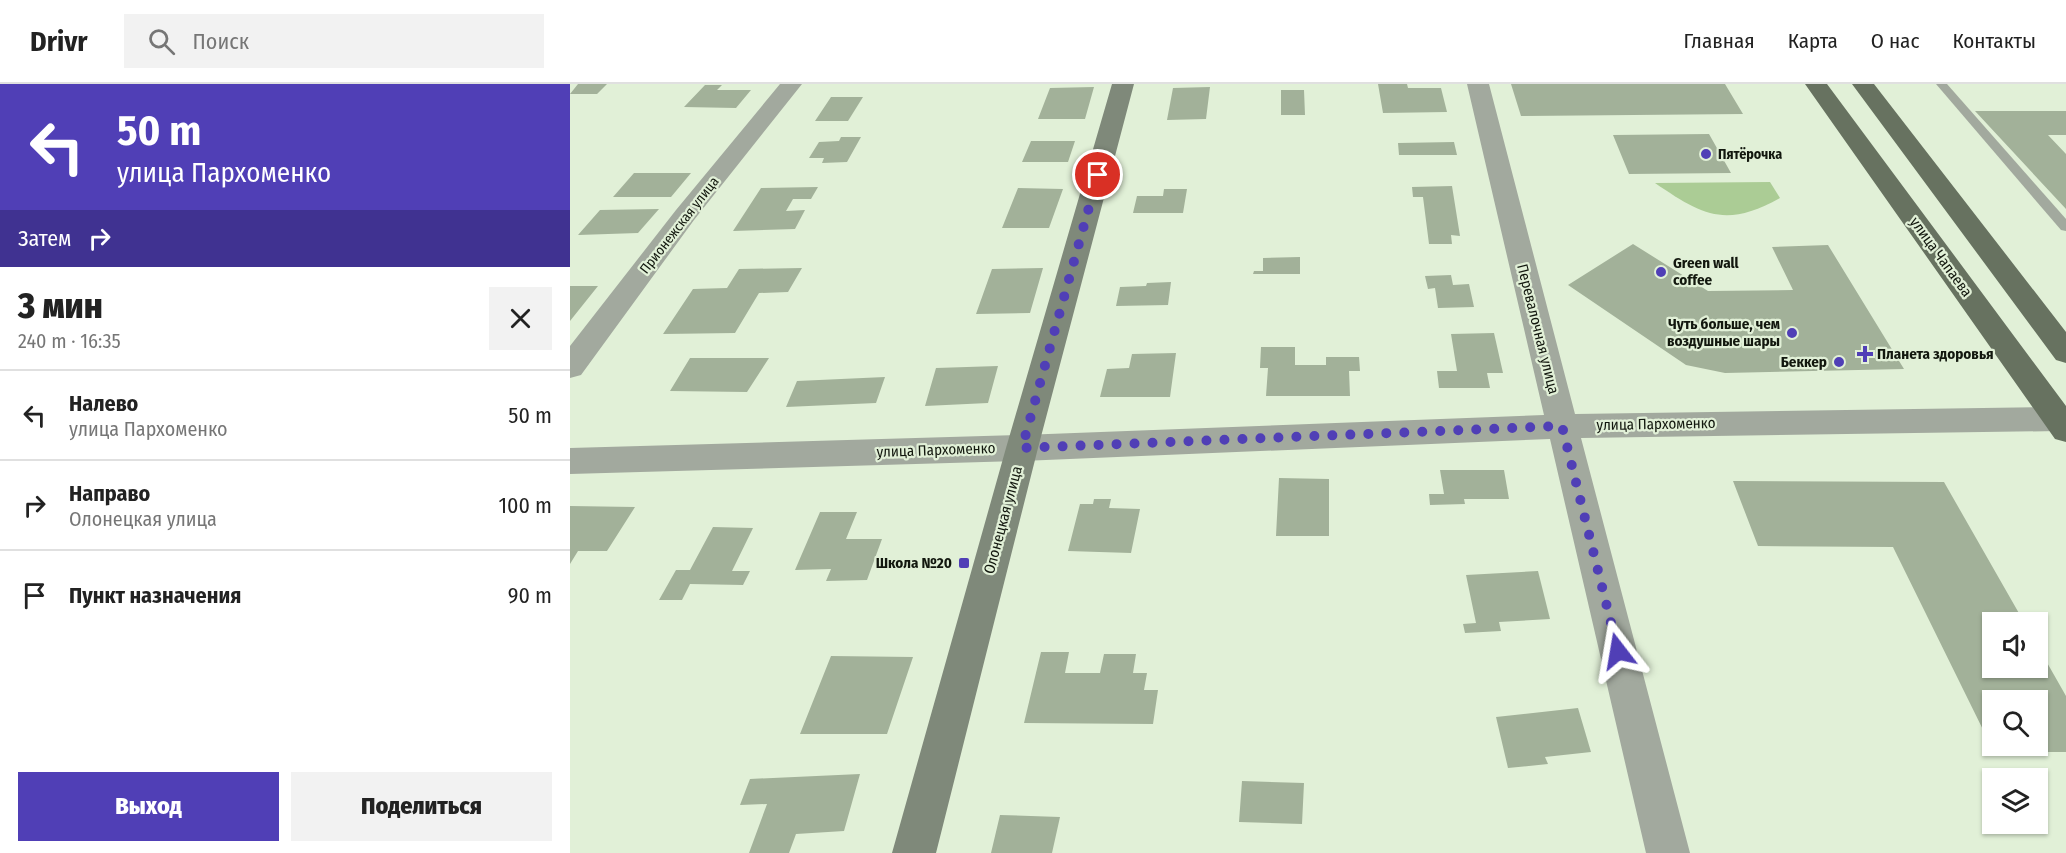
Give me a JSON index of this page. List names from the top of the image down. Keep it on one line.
{"streets":{"main road":["улица Чапаева","Олонецкая улица"],"street":["Прионежская улица","Перевалочная улица","улица Пархоменко"]},"crossings":[["улица Чапаева","улица Пархоменко"],["Перевалочная улица","улица Пархоменко"],["улица Пархоменко","Олонецкая улица"]],"places":{"other":["Пятёрочка","Green wall coffee","Чуть больше, чем воздушные шары","Беккер"],"health":["Планета здоровья"],"transit":["Школа №20"]},"page":{"header":"Drivr","search":"Поиск","nav":["Главная","Карта","О нас","Контакты"],"turn":["50 m","улица Пархоменко"],"then":"Затем","heading":["3 мин","240 m · 16:35"],"list":[{"name":"Налево","note":"улица Пархоменко","value":"50 m"},{"name":"Направо","note":"Олонецкая улица","value":"100 m"},{"name":"Пункт назначения","value":"90 m"}],"buttons":["Выход","Поделиться"]}}
